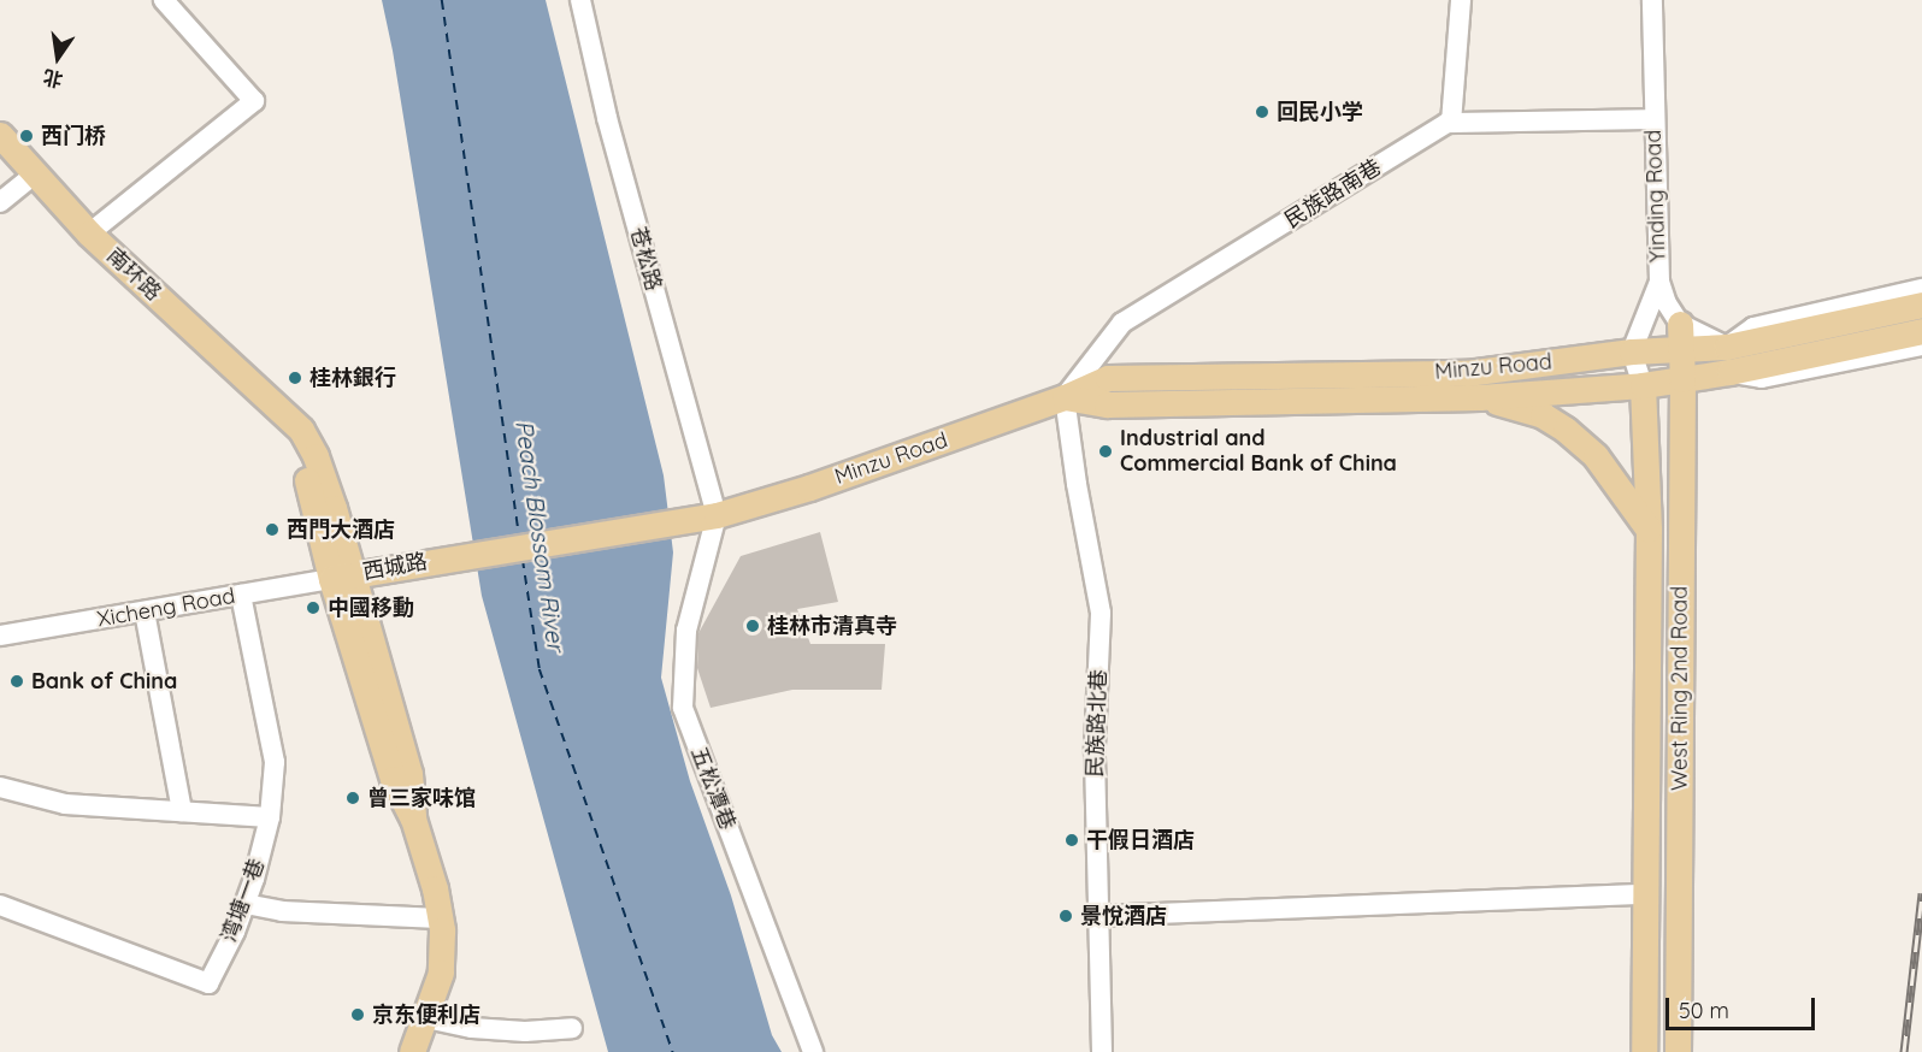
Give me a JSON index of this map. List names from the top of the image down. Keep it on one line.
{"streets":{"main road":["南环路","Minzu Road","西城路","West Ring 2nd Road"],"street":["民族路南巷","Yinding Road","苍松路","Xicheng Road","民族路北巷","五松潭巷","湾塘一巷"]},"crossings":[["民族路南巷","Minzu Road"],["民族路南巷","民族路北巷"],["Yinding Road","Minzu Road"],["苍松路","Minzu Road"],["苍松路","五松潭巷"],["南环路","西城路"],["南环路","Xicheng Road"],["Minzu Road","西城路"],["Minzu Road","West Ring 2nd Road"],["Minzu Road","民族路北巷"],["Minzu Road","五松潭巷"],["西城路","Xicheng Road"],["Xicheng Road","湾塘一巷"]],"water":["Peach Blossom River"],"places":["回民小学","西门桥","桂林銀行","Industrial and Commercial Bank of China","西門大酒店","中國移動","桂林市清真寺","Bank of China","曾三家味馆","干假日酒店","景悅酒店","京东便利店"],"scale_bar":"50 m","north":"bottom"}
